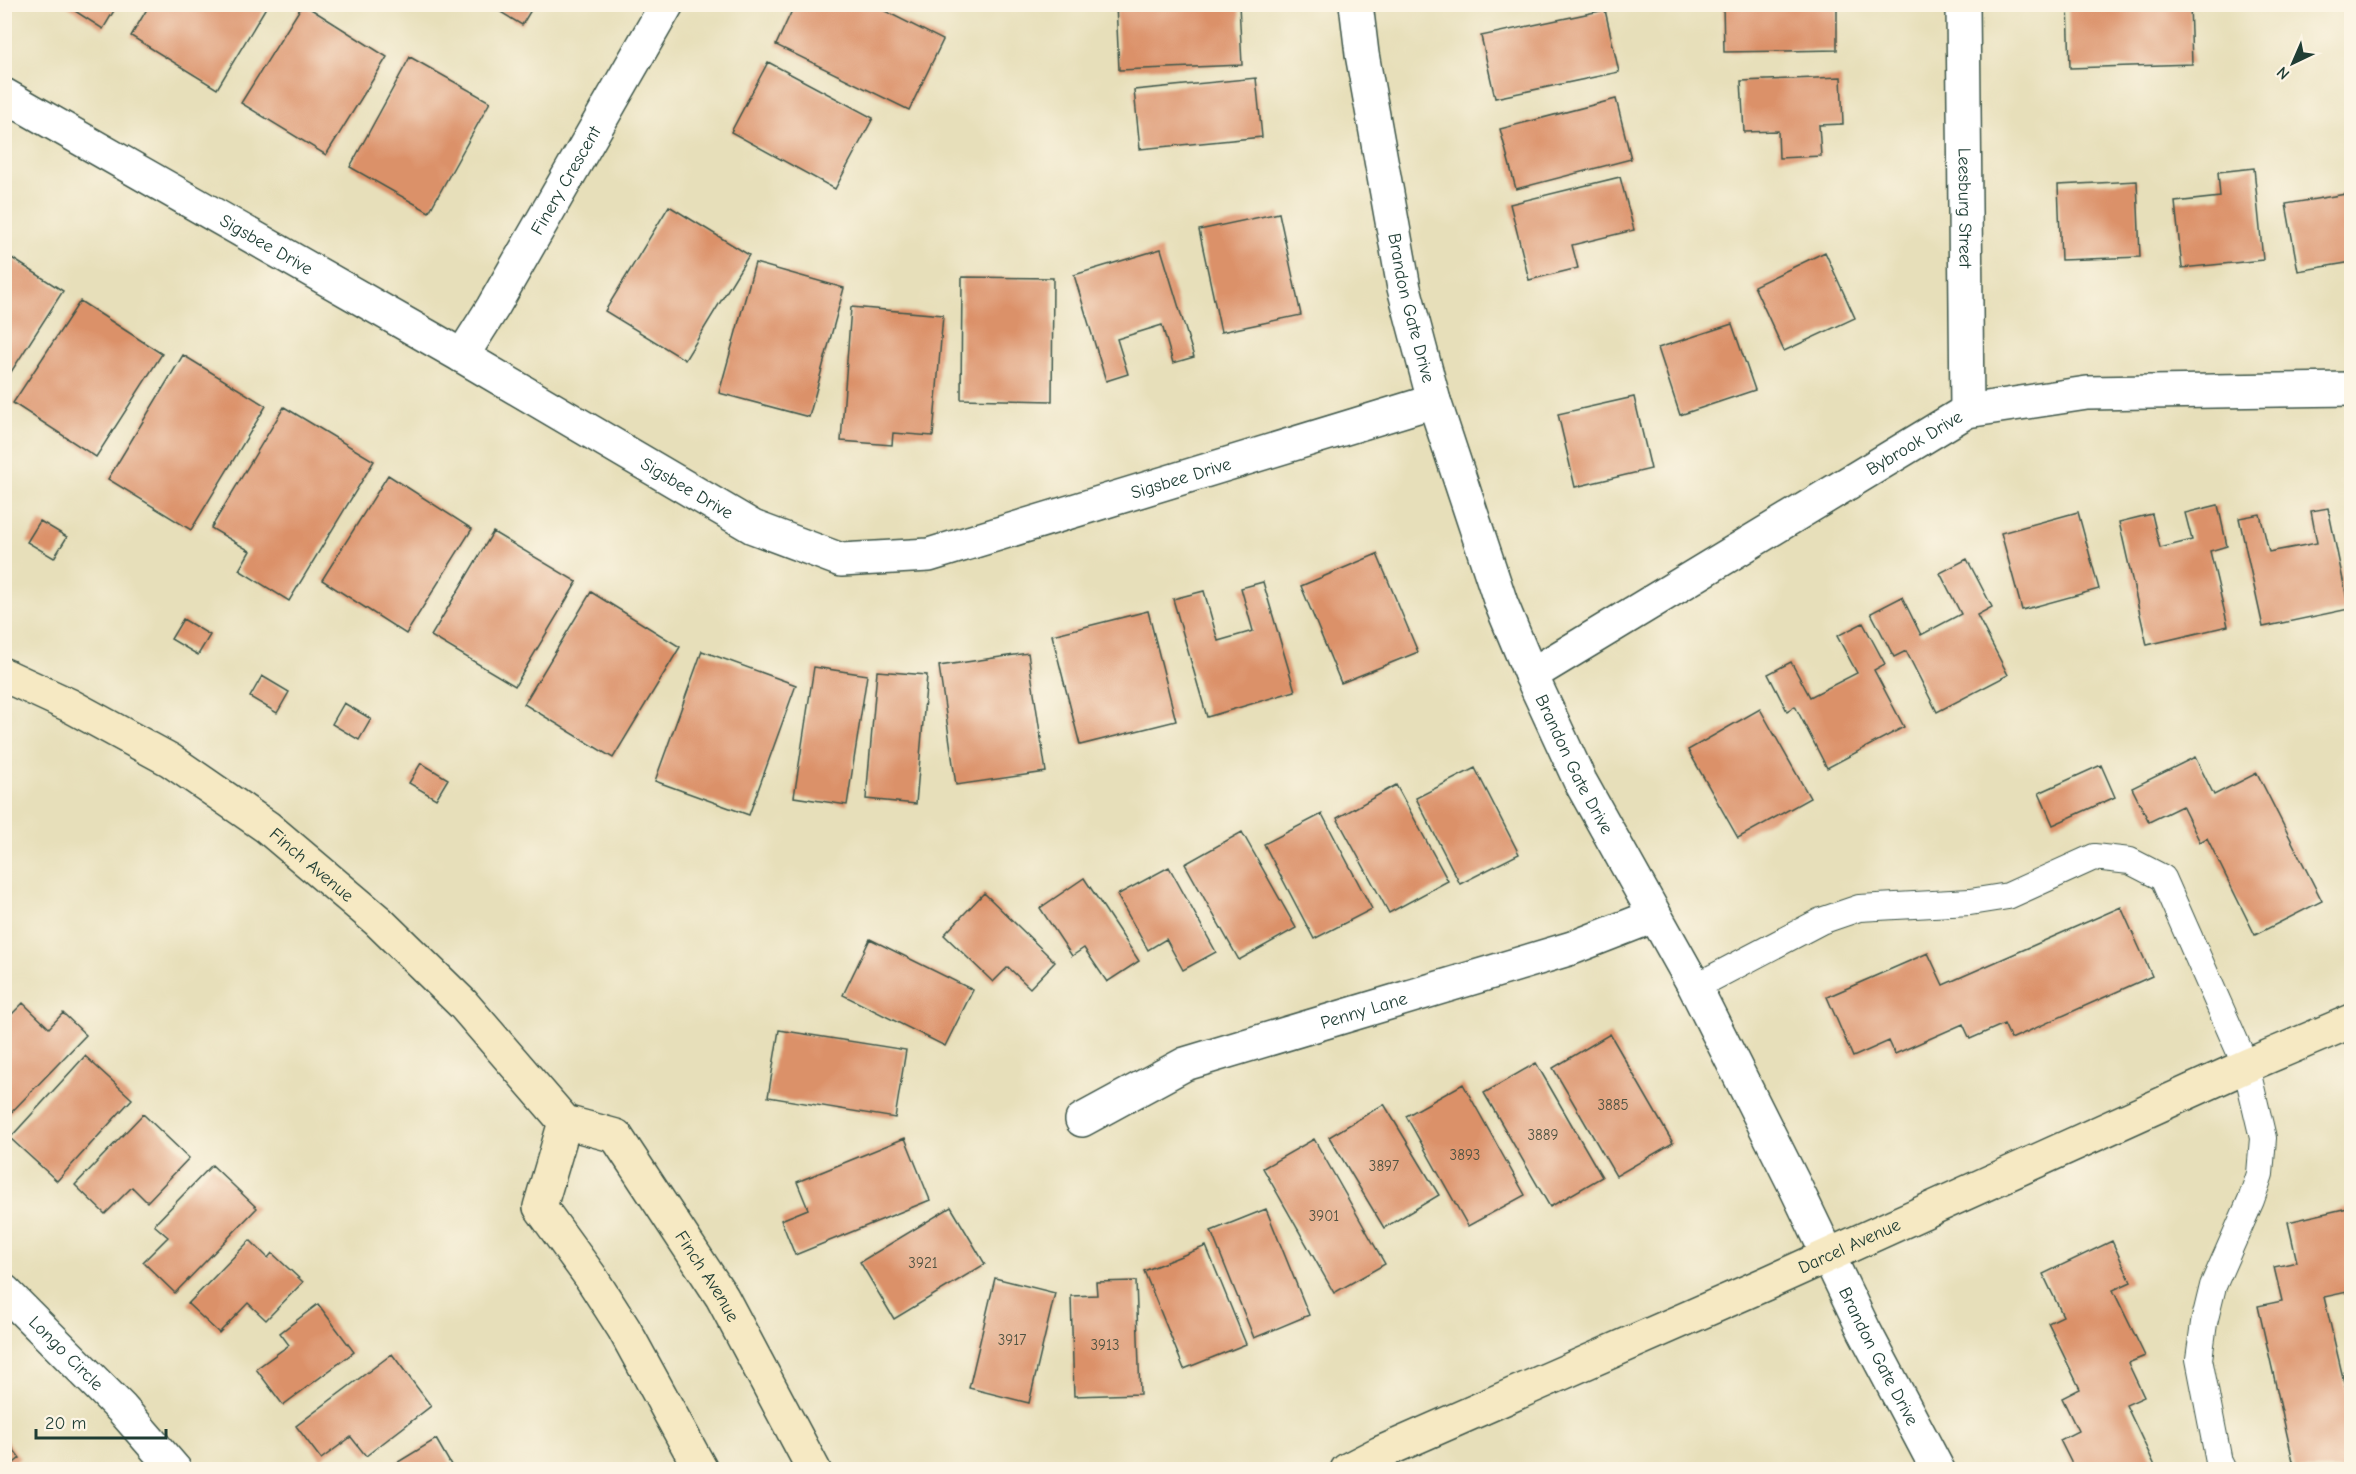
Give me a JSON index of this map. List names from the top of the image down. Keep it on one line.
{"streets":{"main road":["Finch Avenue","Darcel Avenue"],"street":["Finery Crescent","Leesburg Street","Sigsbee Drive","Brandon Gate Drive","Bybrook Drive","Penny Lane","Longo Circle"]},"crossings":[["Finery Crescent","Sigsbee Drive"],["Leesburg Street","Bybrook Drive"],["Sigsbee Drive","Brandon Gate Drive"],["Brandon Gate Drive","Bybrook Drive"],["Brandon Gate Drive","Penny Lane"],["Brandon Gate Drive","Darcel Avenue"]],"house_numbers":["3885","3889","3893","3897","3901","3921","3917","3913"],"scale_bar":"20 m","north":"bottom left"}
